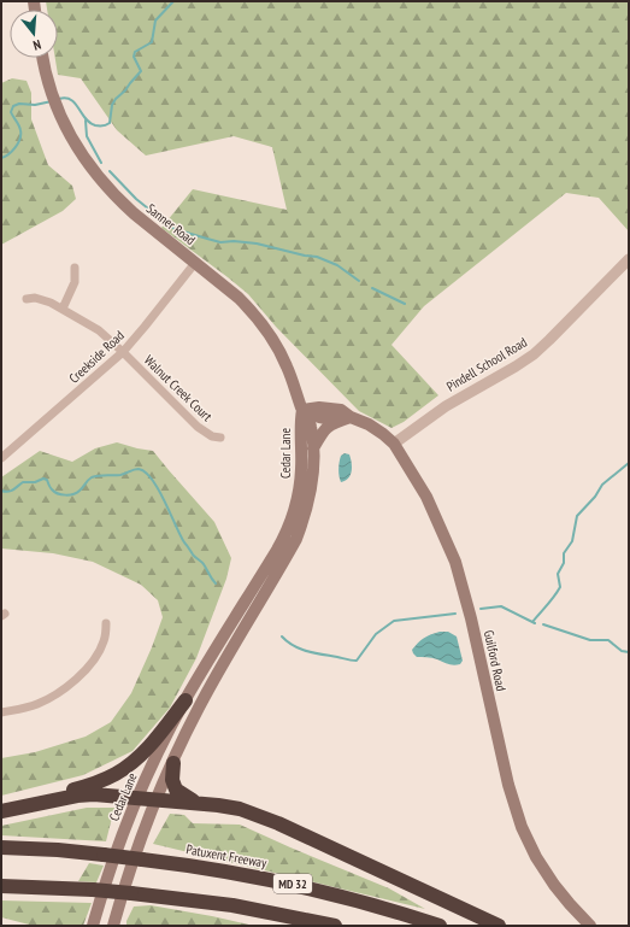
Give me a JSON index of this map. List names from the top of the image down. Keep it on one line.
{"streets":{"highway":["Patuxent Freeway","MD 32"],"main road":["Sanner Road","Cedar Lane","Guilford Road"],"street":["Creekside Road","Pindell School Road","Walnut Creek Court"]},"crossings":[["Sanner Road","Creekside Road"],["Sanner Road","Cedar Lane"],["Sanner Road","Guilford Road"],["Creekside Road","Walnut Creek Court"],["Pindell School Road","Guilford Road"],["Cedar Lane","Guilford Road"]],"north":"bottom"}
